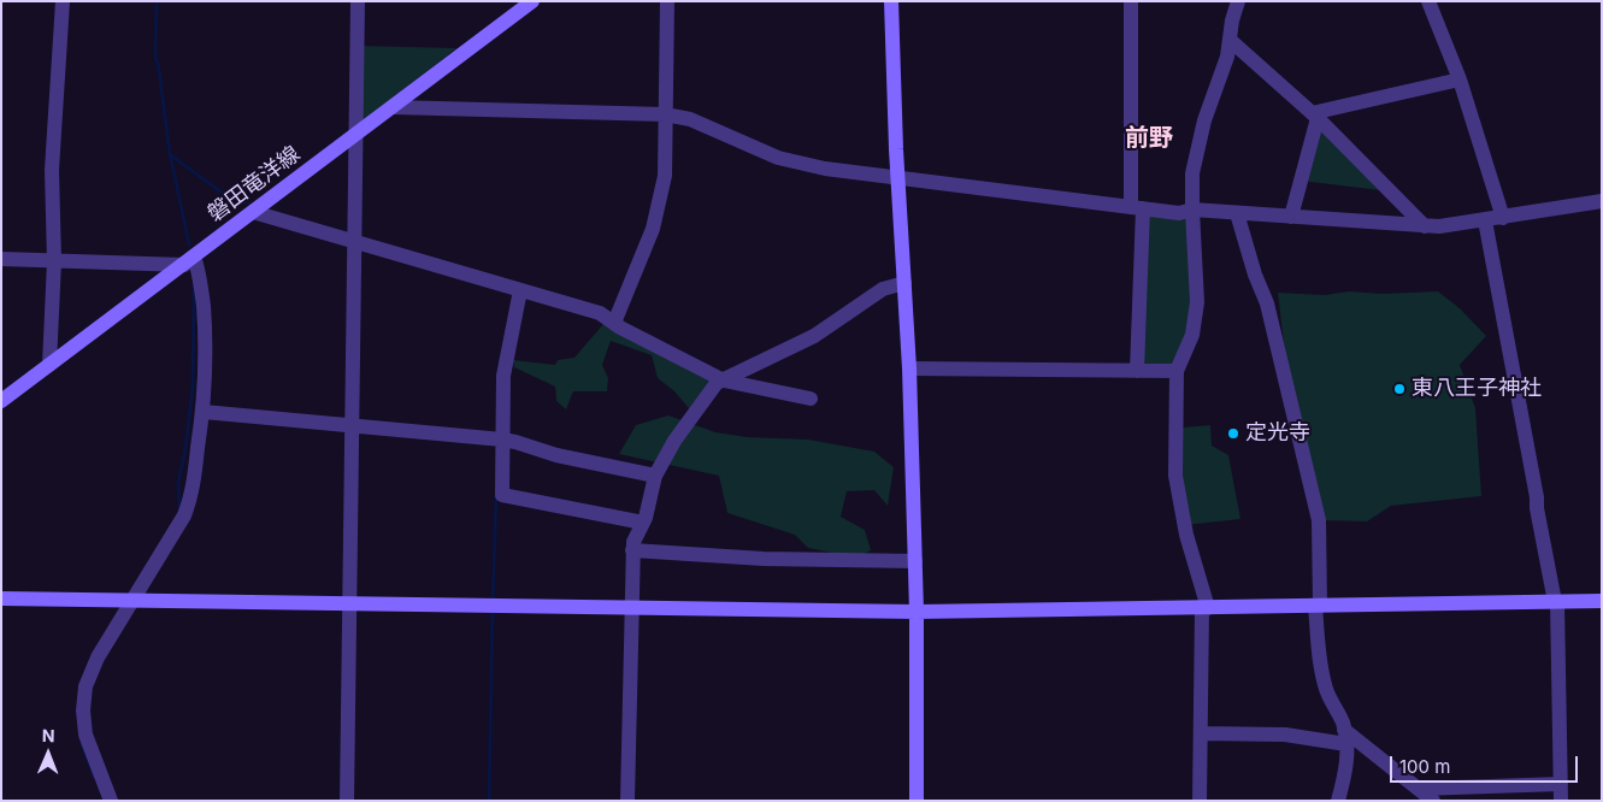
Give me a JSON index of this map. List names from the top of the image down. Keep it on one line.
{"streets":{"street":["磐田竜洋線"]},"districts":["前野"],"places":["東八王子神社","定光寺"],"scale_bar":"100 m","north":"top"}
